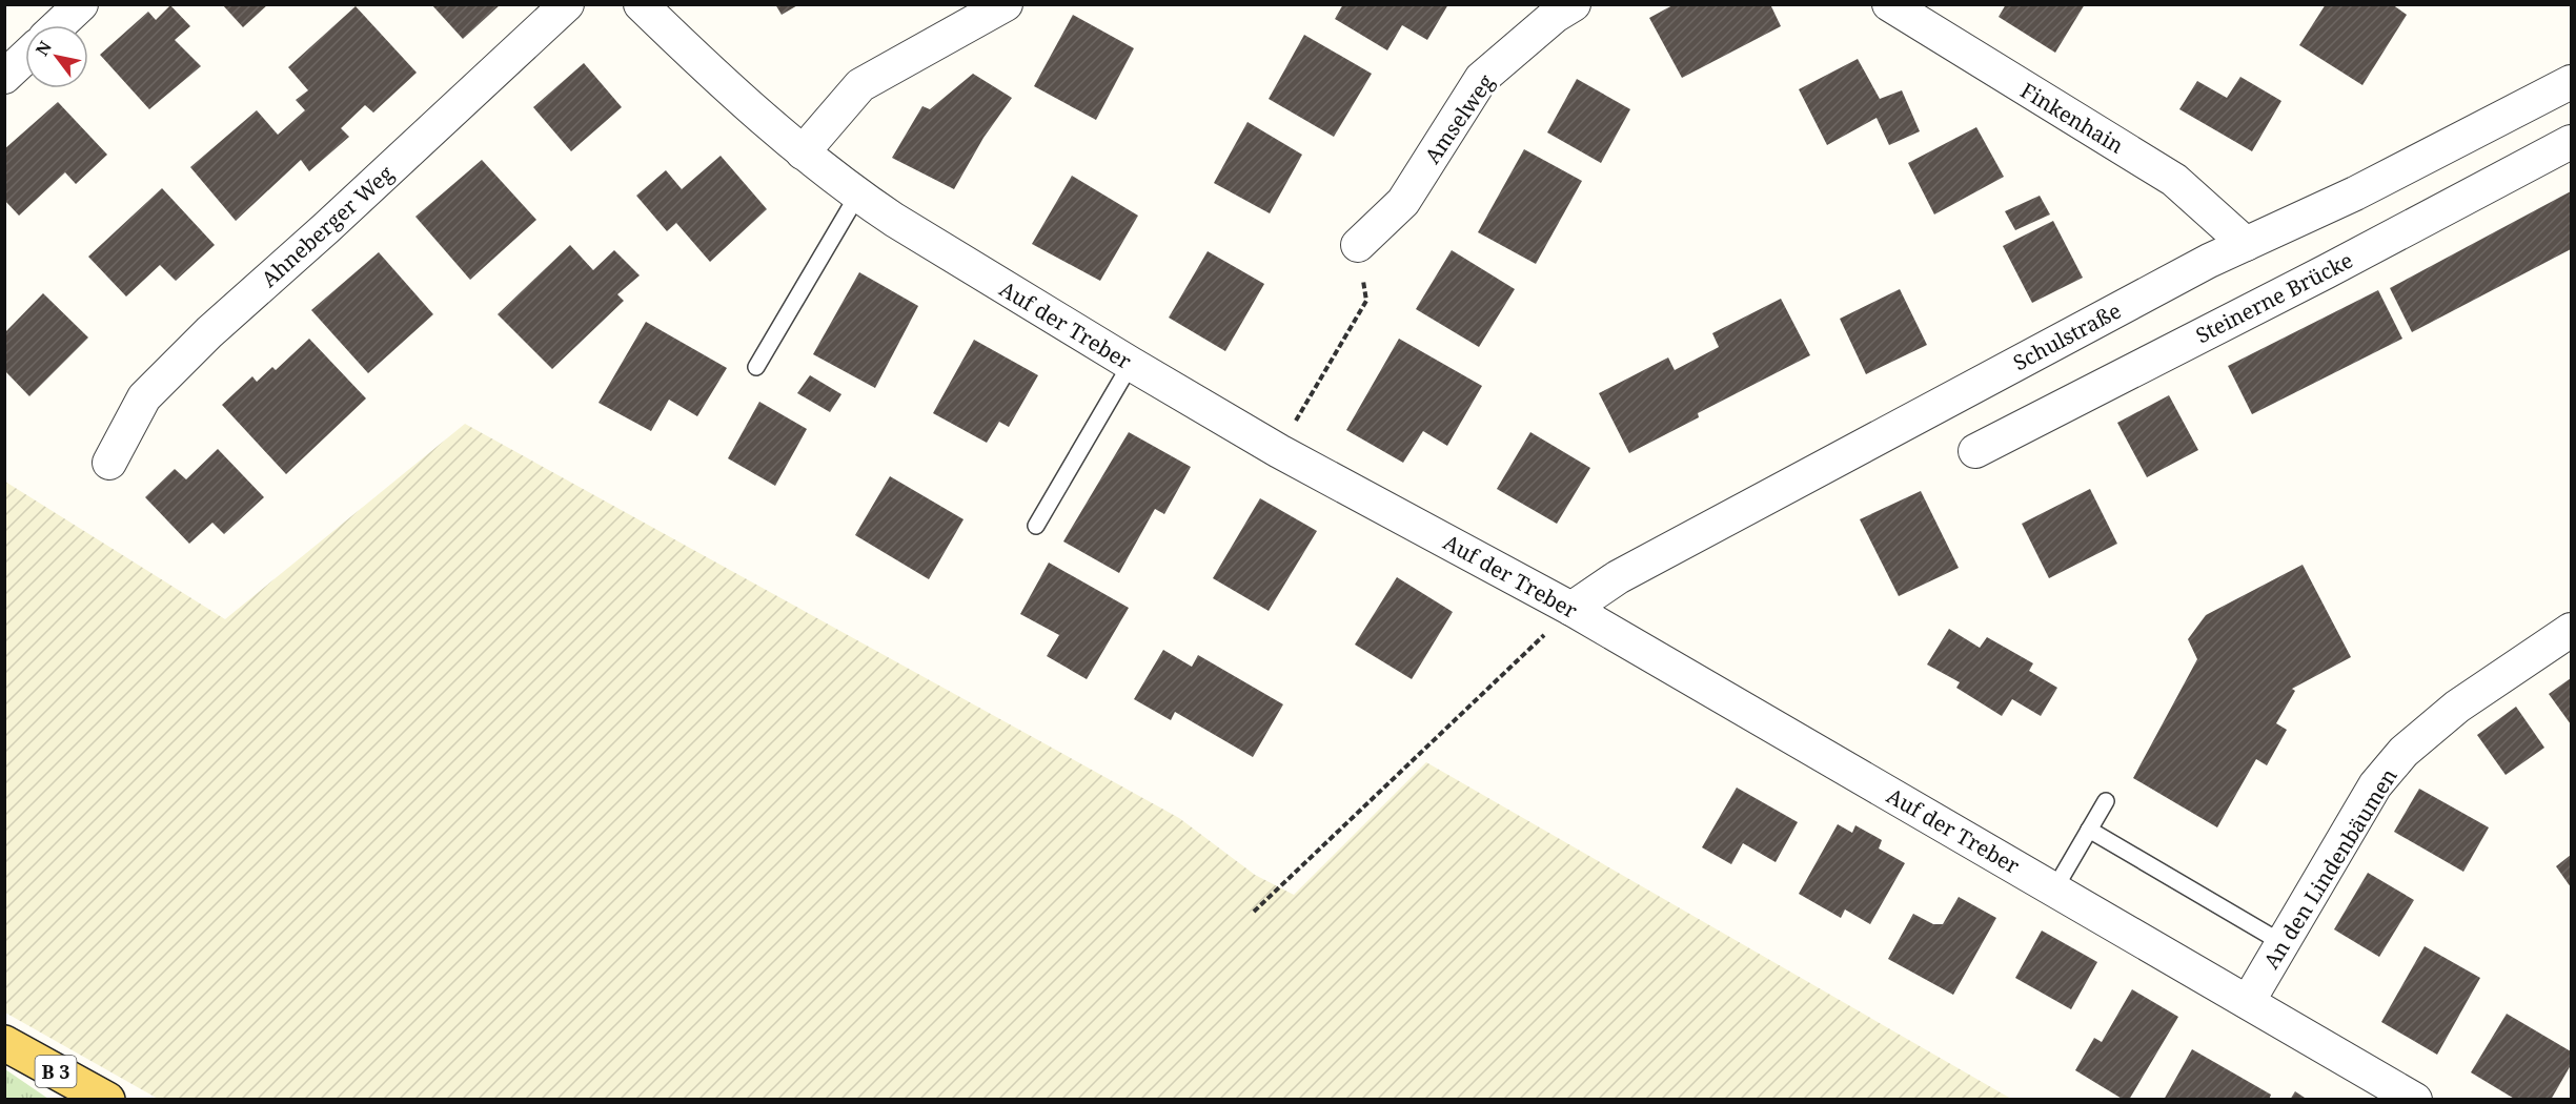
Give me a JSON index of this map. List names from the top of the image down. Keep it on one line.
{"streets":{"main road":["B 3"],"street":["Finkenhain","Amselweg","Ahneberger Weg","Steinerne Brücke","Auf der Treber","Schulstraße","An den Lindenbäumen"]},"crossings":[["Finkenhain","Schulstraße"],["Auf der Treber","Schulstraße"],["Auf der Treber","An den Lindenbäumen"]],"north":"top left"}
